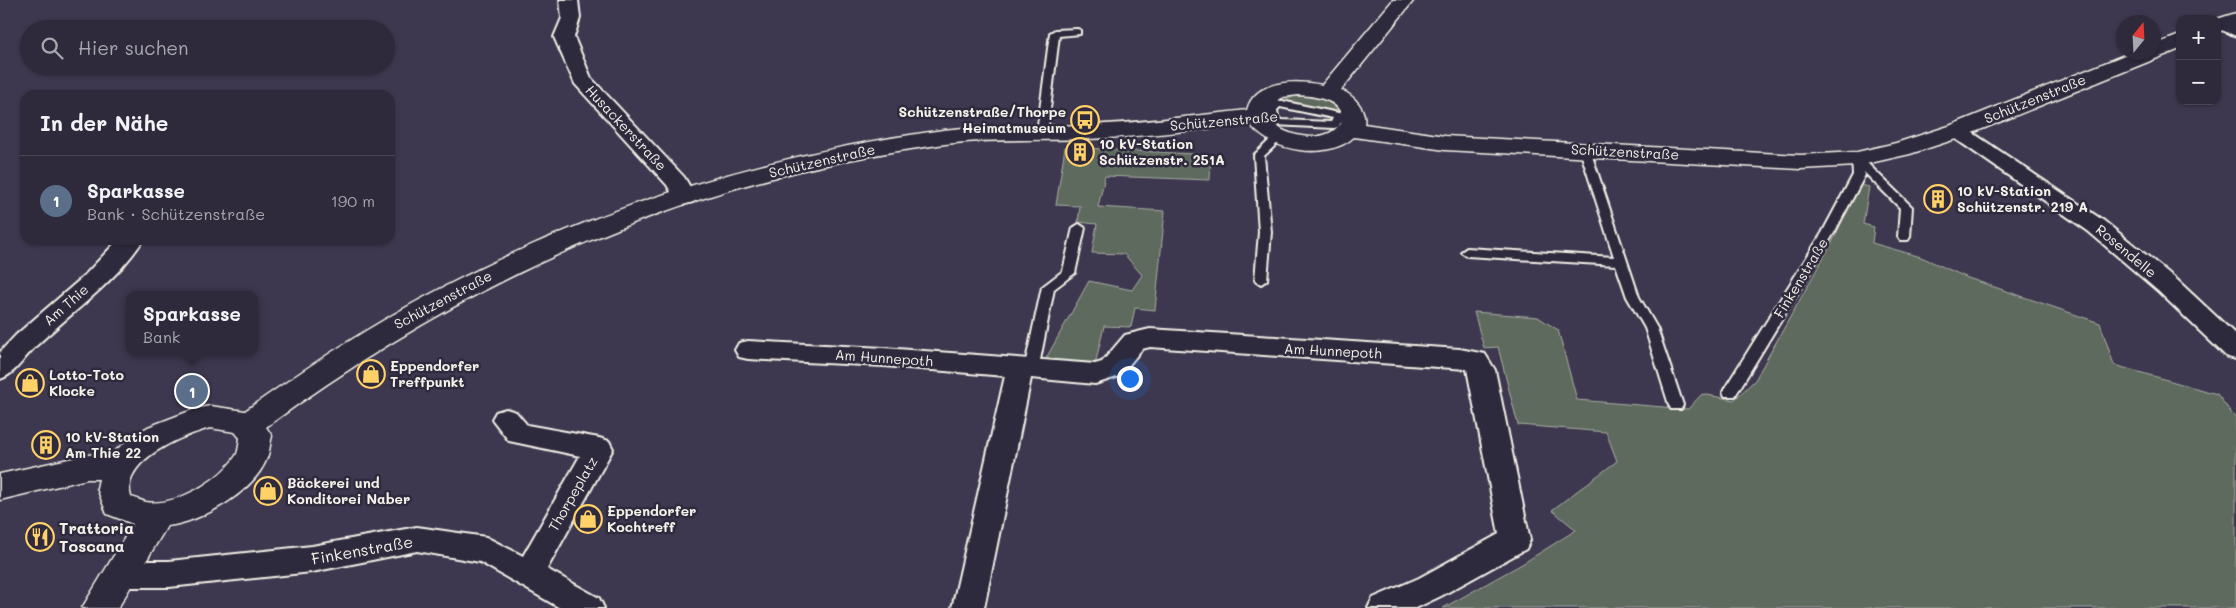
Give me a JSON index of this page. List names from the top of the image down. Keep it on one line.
{"streets":{"street":["Schützenstraße","Husackerstraße","Rosendelle","Finkenstraße","Am Thie","Am Hunnepoth","Thorpeplatz"]},"crossings":[["Schützenstraße","Husackerstraße"],["Schützenstraße","Rosendelle"],["Schützenstraße","Finkenstraße"],["Finkenstraße","Thorpeplatz"]],"places":{"bus stop":["Schützenstraße/Thorpe Heimatmuseum"],"building":["10 kV-Station Schützenstr. 251A","10 kV-Station Schützenstr. 219 A","10 kV-Station Am Thie 22"],"shop":["Eppendorfer Treffpunkt","Lotto-Toto Klocke","Bäckerei und Konditorei Naber","Eppendorfer Kochtreff"],"restaurant":["Trattoria Toscana"]},"north":"top","page":{"map_buttons":["+","−"],"search":"Hier suchen","heading":"In der Nähe","list":[{"mark":"1","name":"Sparkasse","note":"Bank · Schützenstraße","value":"190 m"}],"popup":["Sparkasse","Bank"],"pins":"1"}}
